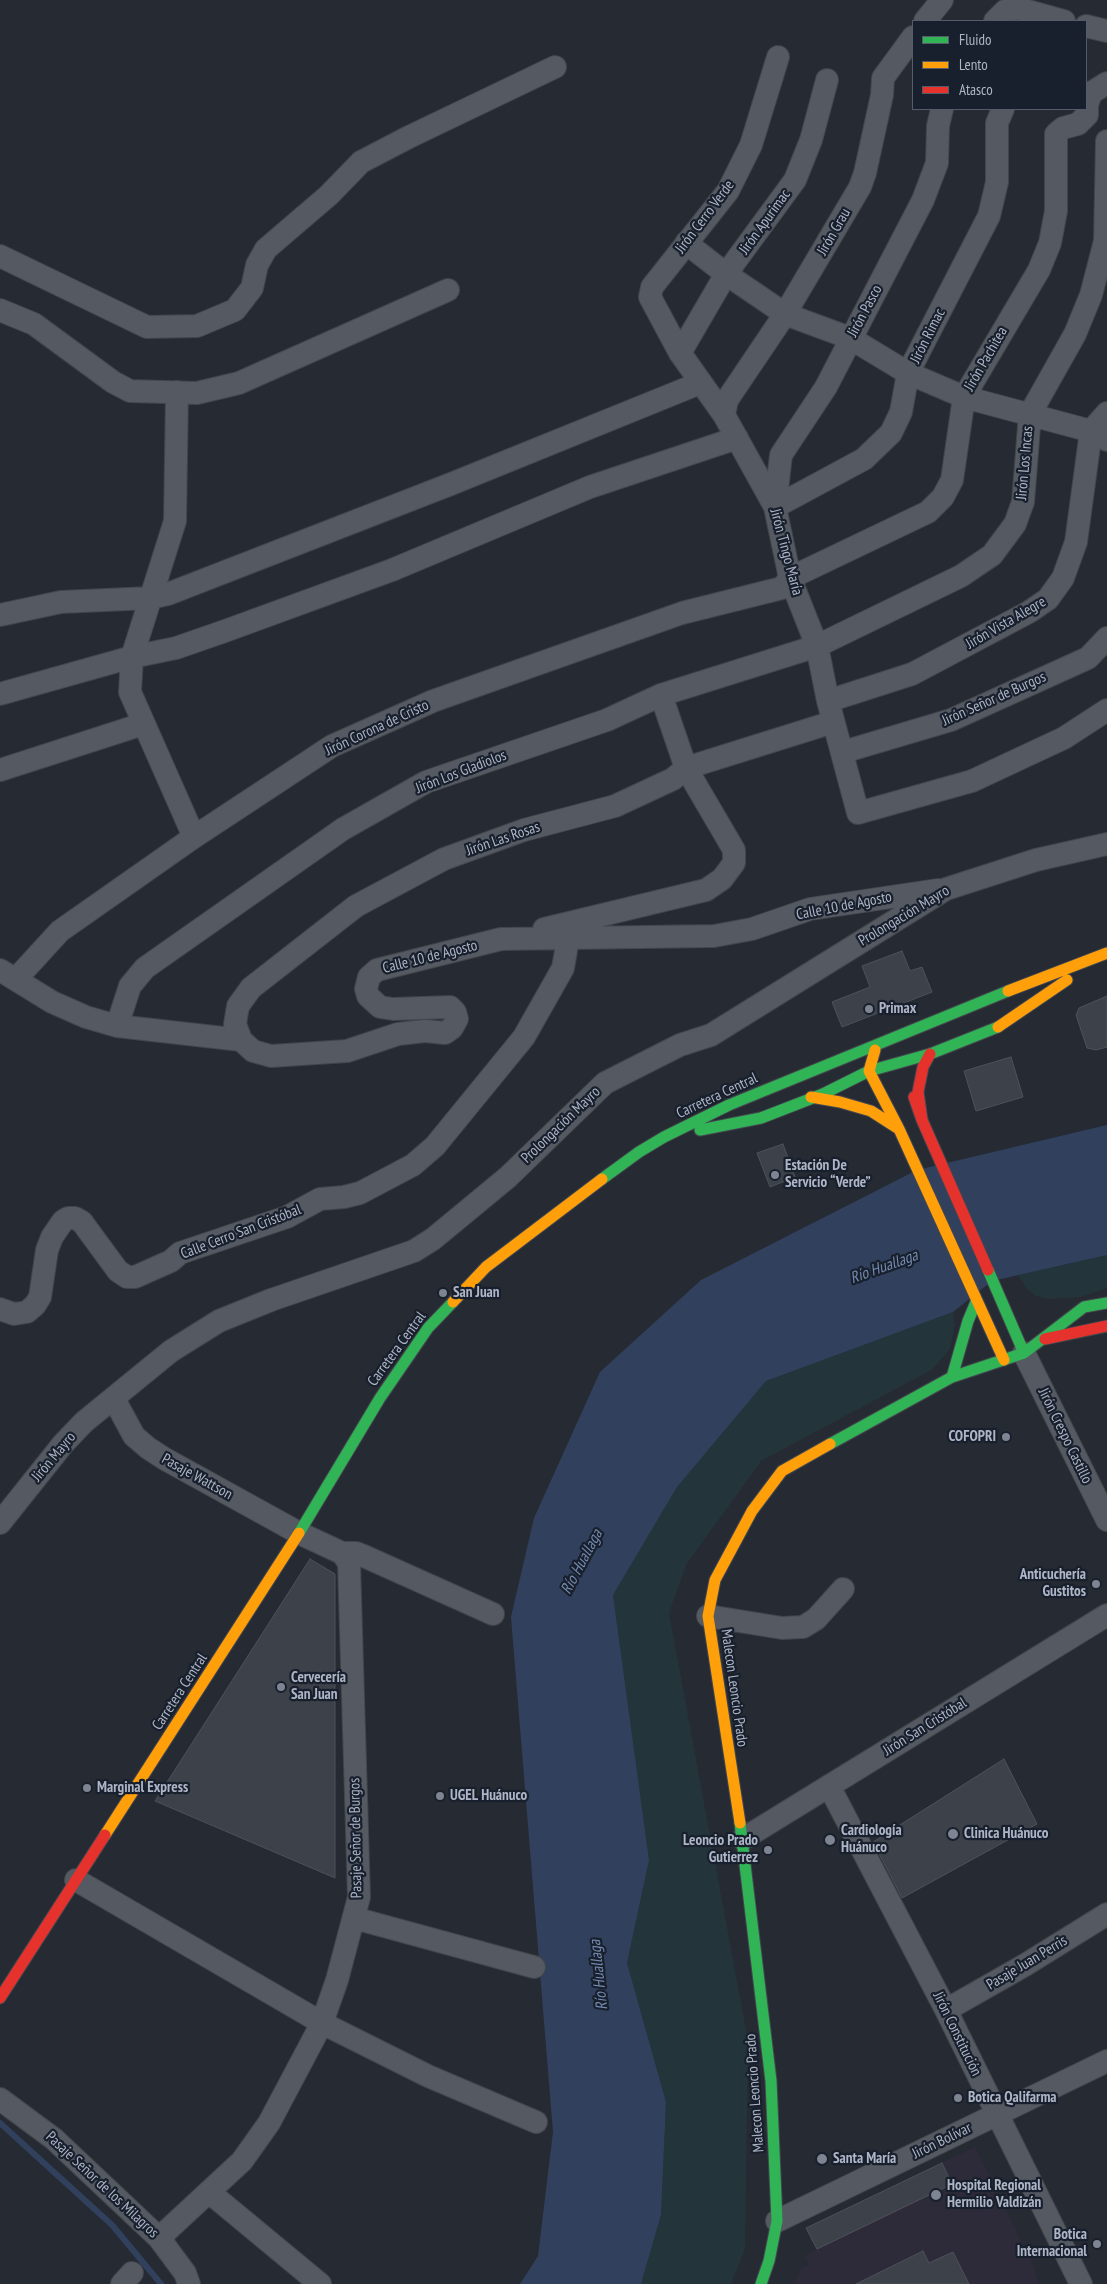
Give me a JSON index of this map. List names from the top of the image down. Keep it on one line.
{"streets":{"main road":["Carretera Central","Malecon Leoncio Prado"],"street":["Jirón Cerro Verde","Jirón Apurimac","Jirón Grau","Jirón Pasco","Jirón Rimac","Jirón Pachitea","Jirón Los Incas","Jirón Tingo María","Jirón Vista Alegre","Jirón Señor de Burgos","Jirón Corona de Cristo","Jirón Los Gladiolos","Jirón Las Rosas","Calle 10 de Agosto","Prolongación Mayro","Calle Cerro San Cristóbal","Jirón Crespo Castillo","Jirón Mayro","Pasaje Wattson","Jirón San Cristóbal","Pasaje Señor de Burgos","Pasaje Juan Perris","Jirón Constitución","Jirón Bolívar","Pasaje Señor de los Milagros"]},"crossings":[["Jirón Cerro Verde","Jirón Tingo María"],["Jirón Apurimac","Jirón Tingo María"],["Jirón Grau","Jirón Tingo María"],["Jirón Pasco","Jirón Rimac"],["Jirón Pasco","Jirón Tingo María"],["Jirón Rimac","Jirón Tingo María"],["Jirón Pachitea","Jirón Tingo María"],["Jirón Pachitea","Jirón Corona de Cristo"],["Jirón Los Incas","Jirón Tingo María"],["Jirón Los Incas","Jirón Los Gladiolos"],["Jirón Tingo María","Jirón Vista Alegre"],["Jirón Tingo María","Jirón Señor de Burgos"],["Jirón Tingo María","Jirón Corona de Cristo"],["Jirón Tingo María","Jirón Los Gladiolos"],["Jirón Tingo María","Jirón Las Rosas"],["Jirón Vista Alegre","Jirón Las Rosas"],["Jirón Corona de Cristo","Calle 10 de Agosto"],["Jirón Los Gladiolos","Calle 10 de Agosto"],["Jirón Las Rosas","Calle 10 de Agosto"],["Calle 10 de Agosto","Prolongación Mayro"],["Calle 10 de Agosto","Calle Cerro San Cristóbal"],["Prolongación Mayro","Jirón Mayro"],["Prolongación Mayro","Pasaje Wattson"],["Carretera Central","Pasaje Wattson"],["Jirón Crespo Castillo","Malecon Leoncio Prado"],["Jirón Mayro","Pasaje Wattson"],["Malecon Leoncio Prado","Jirón San Cristóbal"],["Malecon Leoncio Prado","Jirón Bolívar"],["Jirón San Cristóbal","Jirón Constitución"],["Pasaje Señor de Burgos","Pasaje Señor de los Milagros"],["Pasaje Juan Perris","Jirón Constitución"],["Jirón Constitución","Jirón Bolívar"]],"water":["Río Huallaga"],"places":["Primax","Estación De Servicio “Verde”","San Juan","COFOPRI","Anticuchería Gustitos","Cervecería San Juan","Marginal Express","UGEL Huánuco","Clinica Huánuco","Cardiología Huánuco","Leoncio Prado Gutierrez","Botica Qalifarma","Santa María","Hospital Regional Hermilio Valdizán","Botica Internacional"],"legend":["Fluido","Lento","Atasco"]}
